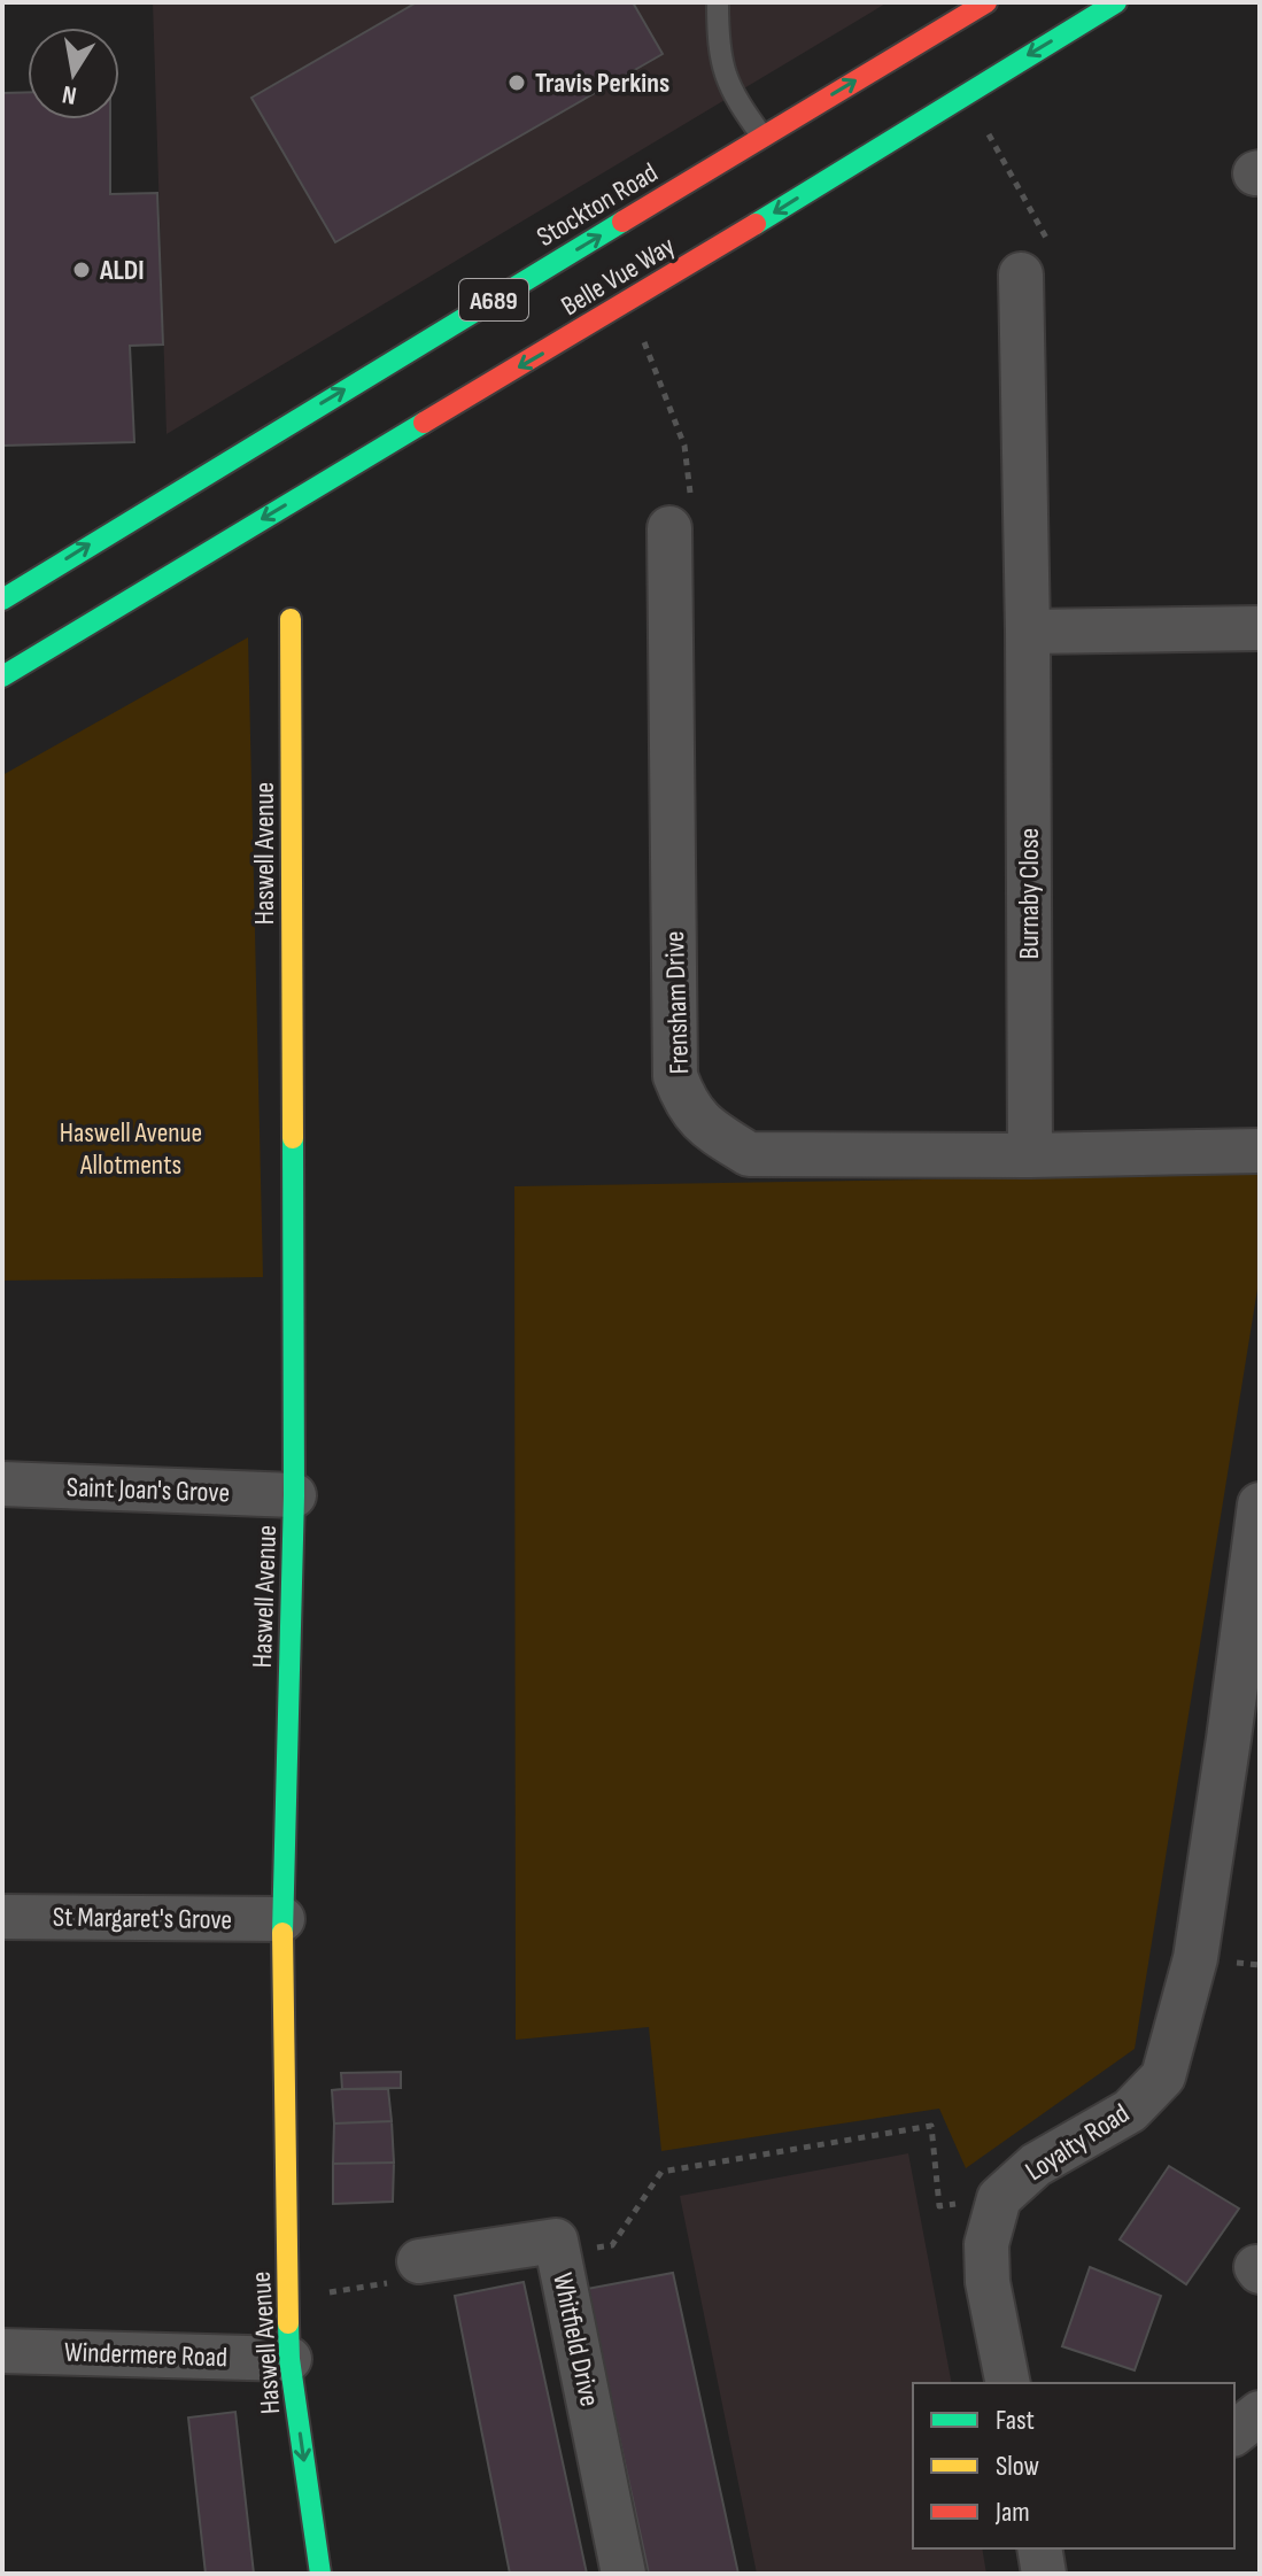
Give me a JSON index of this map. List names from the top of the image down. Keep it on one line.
{"streets":{"main road":["Stockton Road","Belle Vue Way","A689","Haswell Avenue"],"street":["Burnaby Close","Frensham Drive","Saint Joan's Grove","St Margaret's Grove","Loyalty Road","Whitfield Drive","Windermere Road"]},"crossings":[["Haswell Avenue","Saint Joan's Grove"],["Haswell Avenue","St Margaret's Grove"],["Haswell Avenue","Windermere Road"],["Burnaby Close","Frensham Drive"]],"one_way":["Stockton Road","Belle Vue Way"],"parks":["Haswell Avenue Allotments"],"places":["Travis Perkins","ALDI"],"legend":["Fast","Slow","Jam"],"north":"bottom"}
